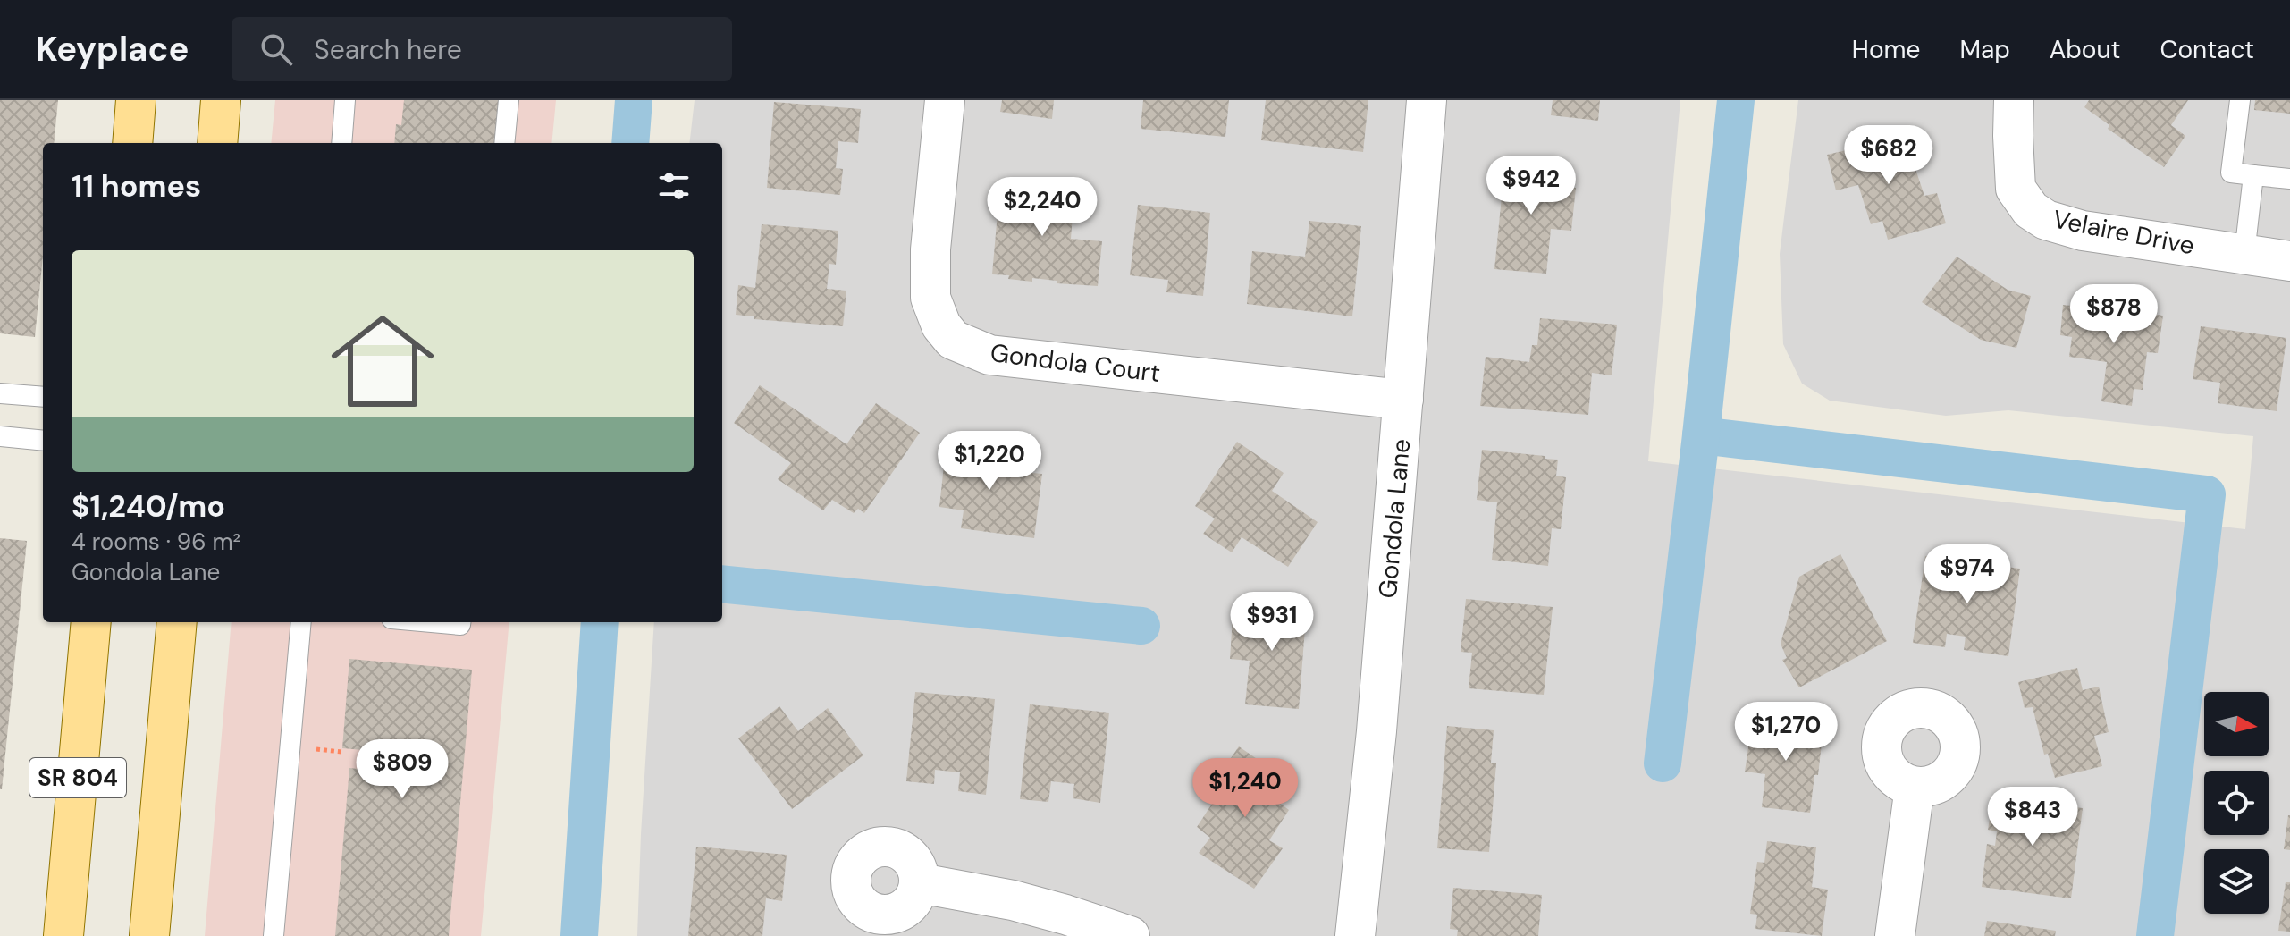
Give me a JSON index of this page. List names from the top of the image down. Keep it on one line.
{"streets":{"main road":["SR 804"],"street":["Velaire Drive","Gondola Court","Gondola Lane"]},"crossings":[["Gondola Court","Gondola Lane"]],"north":"right","page":{"header":"Keyplace","search":"Search here","nav":["Home","Map","About","Contact"],"price":["$682","$942","$2,240","$878","$1,220","$974","$931","$1,270","$809","$1,240","$843"],"heading":"11 homes","list":[{"name":"$1,240/mo","note":"4 rooms · 96 m² · Gondola Lane"}]}}
